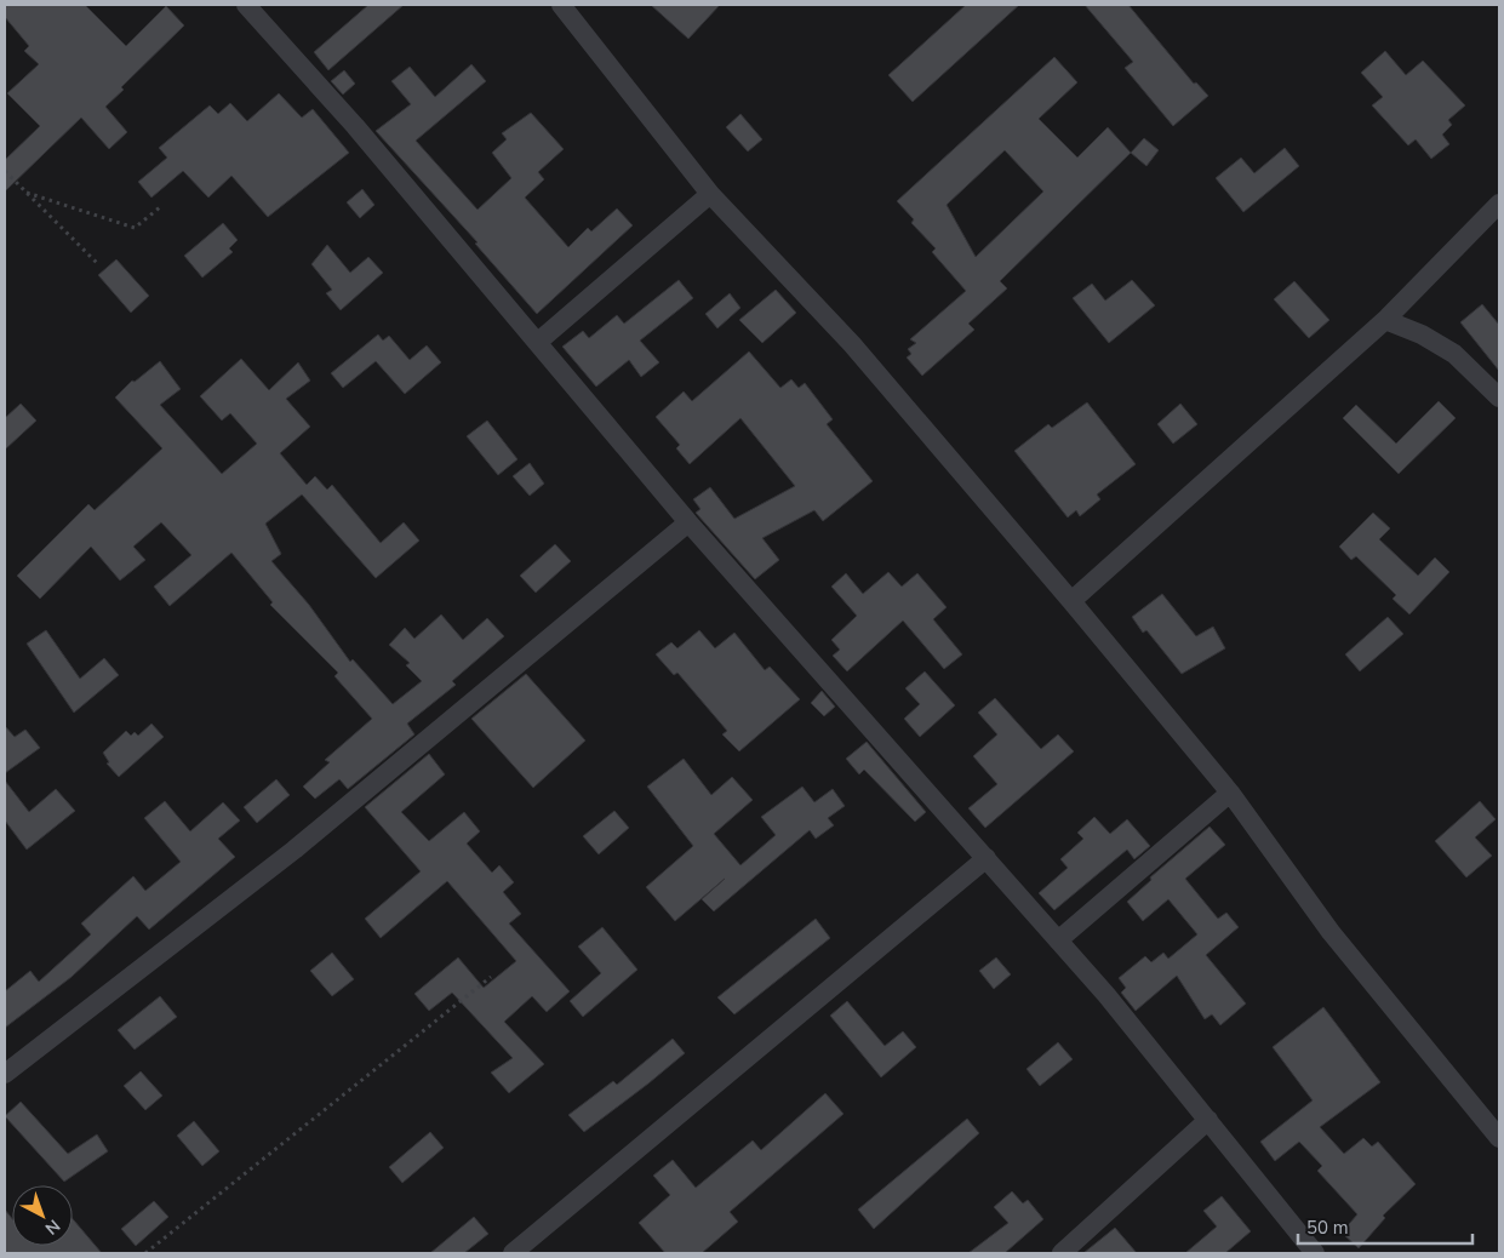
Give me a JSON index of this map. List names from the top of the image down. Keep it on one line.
{"scale_bar":"50 m","north":"bottom right"}
